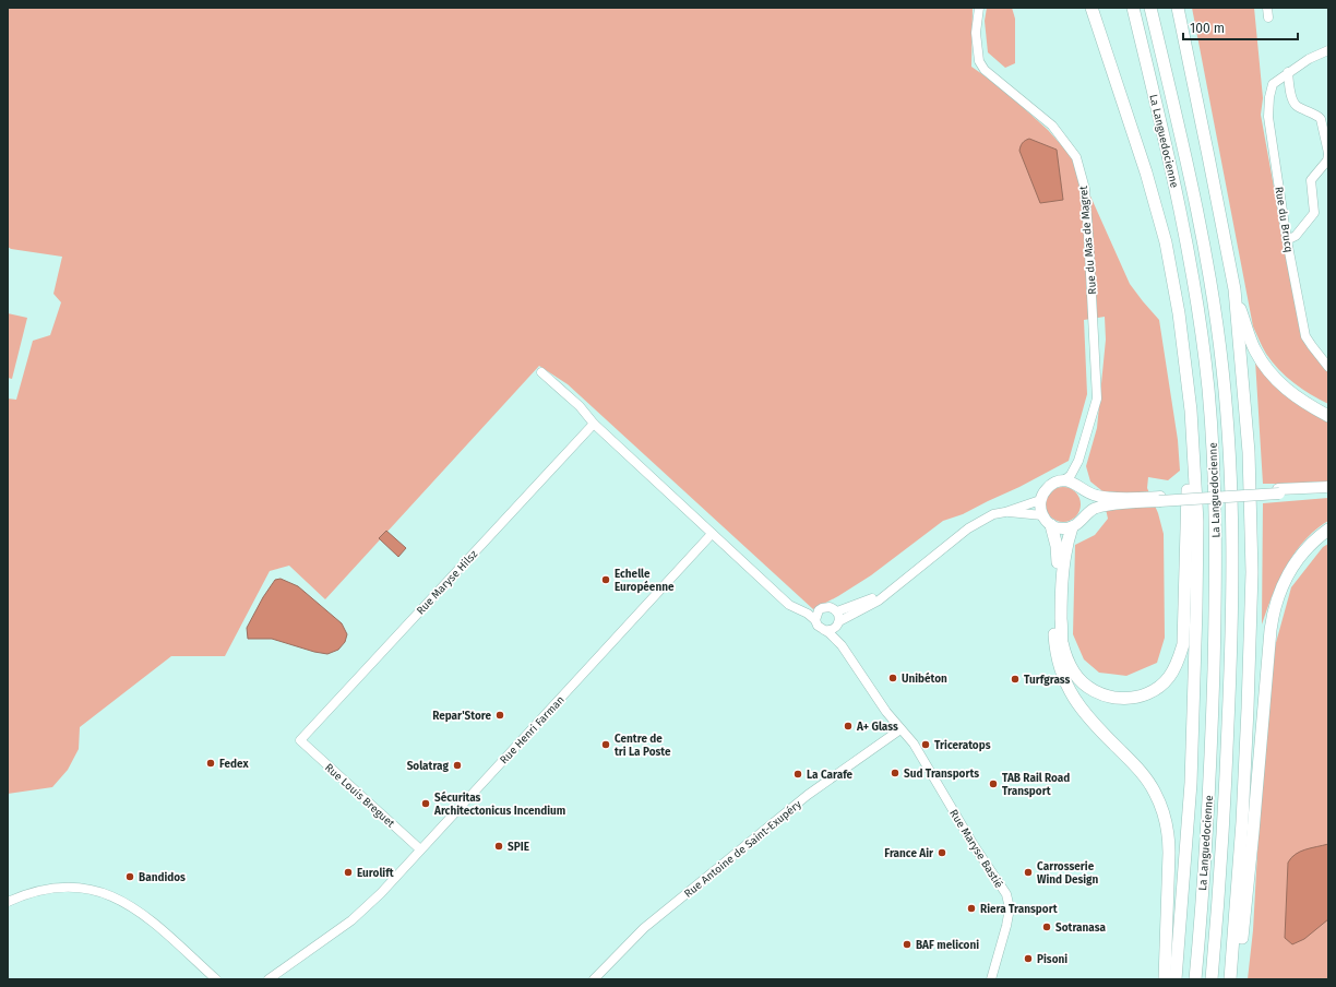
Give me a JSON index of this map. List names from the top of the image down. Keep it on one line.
{"streets":{"highway":["La Languedocienne"],"street":["Rue du Brucq","Rue du Mas de Magret","Rue Maryse Hilsz","Rue Henri Farman","Rue Louis Breguet","Rue Antoine de Saint-Exupéry","Rue Maryse Bastié"]},"crossings":[["Rue Maryse Hilsz","Rue Louis Breguet"],["Rue Henri Farman","Rue Louis Breguet"],["Rue Antoine de Saint-Exupéry","Rue Maryse Bastié"]],"places":["Echelle Européenne","Unibéton","Turfgrass","Repar'Store","A+ Glass","Centre de tri La Poste","Triceratops","Fedex","Solatrag","Sud Transports","La Carafe","TAB Rail Road Transport","Sécuritas Architectonicus Incendium","SPIE","France Air","Eurolift","Carrosserie Wind Design","Bandidos","Riera Transport","Sotranasa","BAF meliconi","Pisoni"],"scale_bar":"100 m"}
